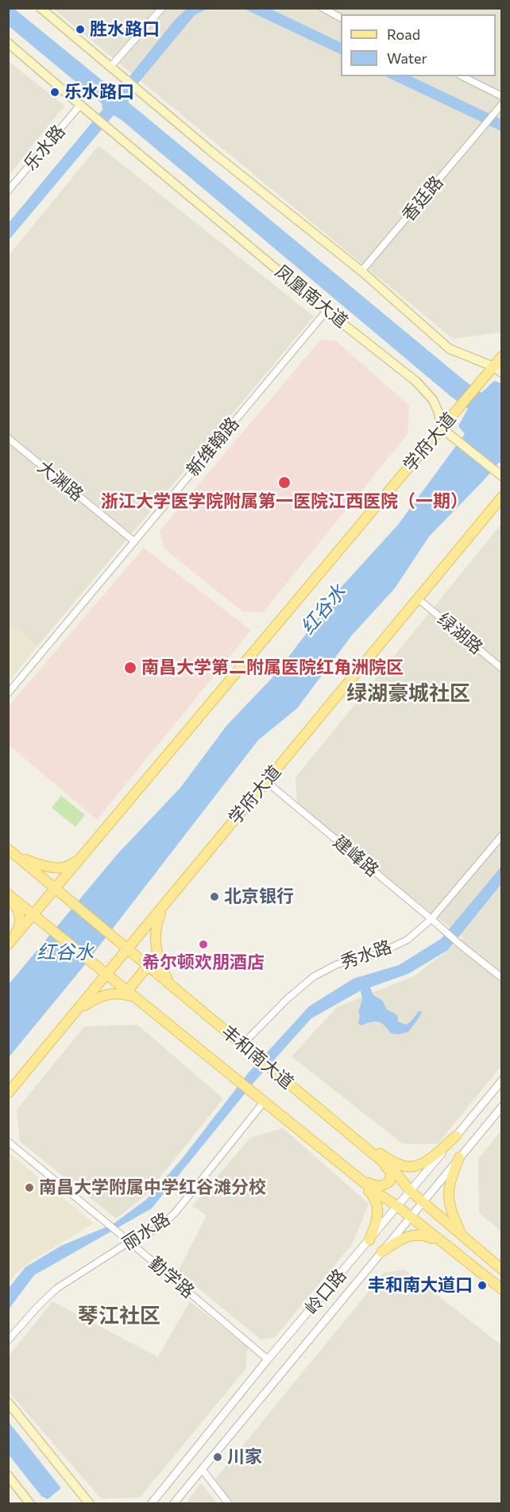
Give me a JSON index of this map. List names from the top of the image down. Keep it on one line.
{"streets":{"main road":["凤凰南大道","学府大道","丰和南大道"],"street":["乐水路","香廷路","新维翰路","大渊路","绿湖路","建峰路","秀水路","丽水路","勤学路","岭口路"]},"crossings":[["乐水路","凤凰南大道"],["凤凰南大道","学府大道"],["凤凰南大道","新维翰路"],["学府大道","绿湖路"],["学府大道","建峰路"],["学府大道","丰和南大道"],["新维翰路","大渊路"],["建峰路","秀水路"],["秀水路","丰和南大道"],["丰和南大道","丽水路"],["丰和南大道","岭口路"],["丽水路","勤学路"],["勤学路","岭口路"]],"districts":["绿湖豪城社区","琴江社区"],"water":["红谷水"],"places":["胜水路口","乐水路口","浙江大学医学院附属第一医院江西医院（一期）","南昌大学第二附属医院红角洲院区","北京银行","希尔顿欢朋酒店","南昌大学附属中学红谷滩分校","丰和南大道口","川家"],"legend":["Road","Water"]}
